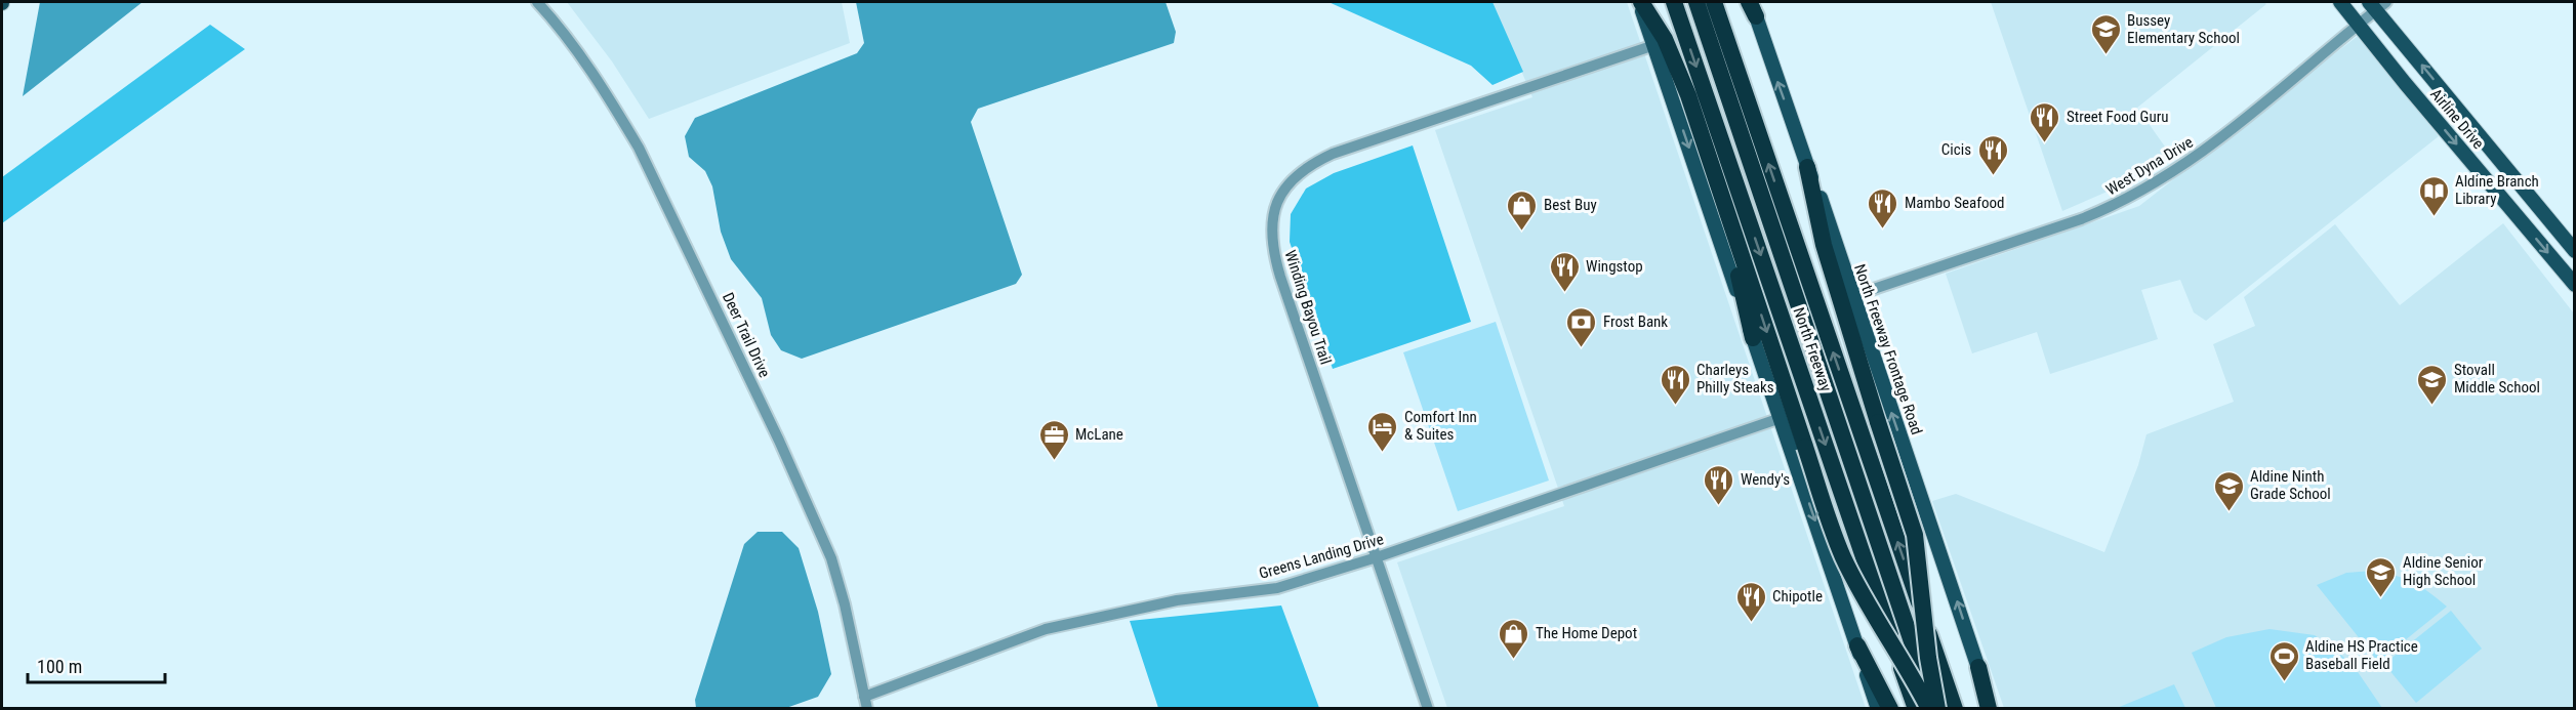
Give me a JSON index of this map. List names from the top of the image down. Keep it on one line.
{"streets":{"highway":["North Freeway"],"main road":["Airline Drive","North Freeway Frontage Road"],"street":["West Dyna Drive","Winding Bayou Trail","Deer Trail Drive","Greens Landing Drive"]},"crossings":[["Airline Drive","West Dyna Drive"],["West Dyna Drive","North Freeway Frontage Road"],["Winding Bayou Trail","Greens Landing Drive"],["Deer Trail Drive","Greens Landing Drive"]],"places":{"school or university":["Bussey Elementary School","Stovall Middle School","Aldine Ninth Grade School","Aldine Senior High School"],"restaurant":["Street Food Guru","Cicis","Mambo Seafood","Wingstop","Charleys Philly Steaks","Wendy's","Chipotle"],"library":["Aldine Branch Library"],"shop":["Best Buy","The Home Depot"],"bank":["Frost Bank"],"hotel":["Comfort Inn & Suites"],"office":["McLane"],"sports":["Aldine HS Practice Baseball Field"]},"scale_bar":"100 m"}
